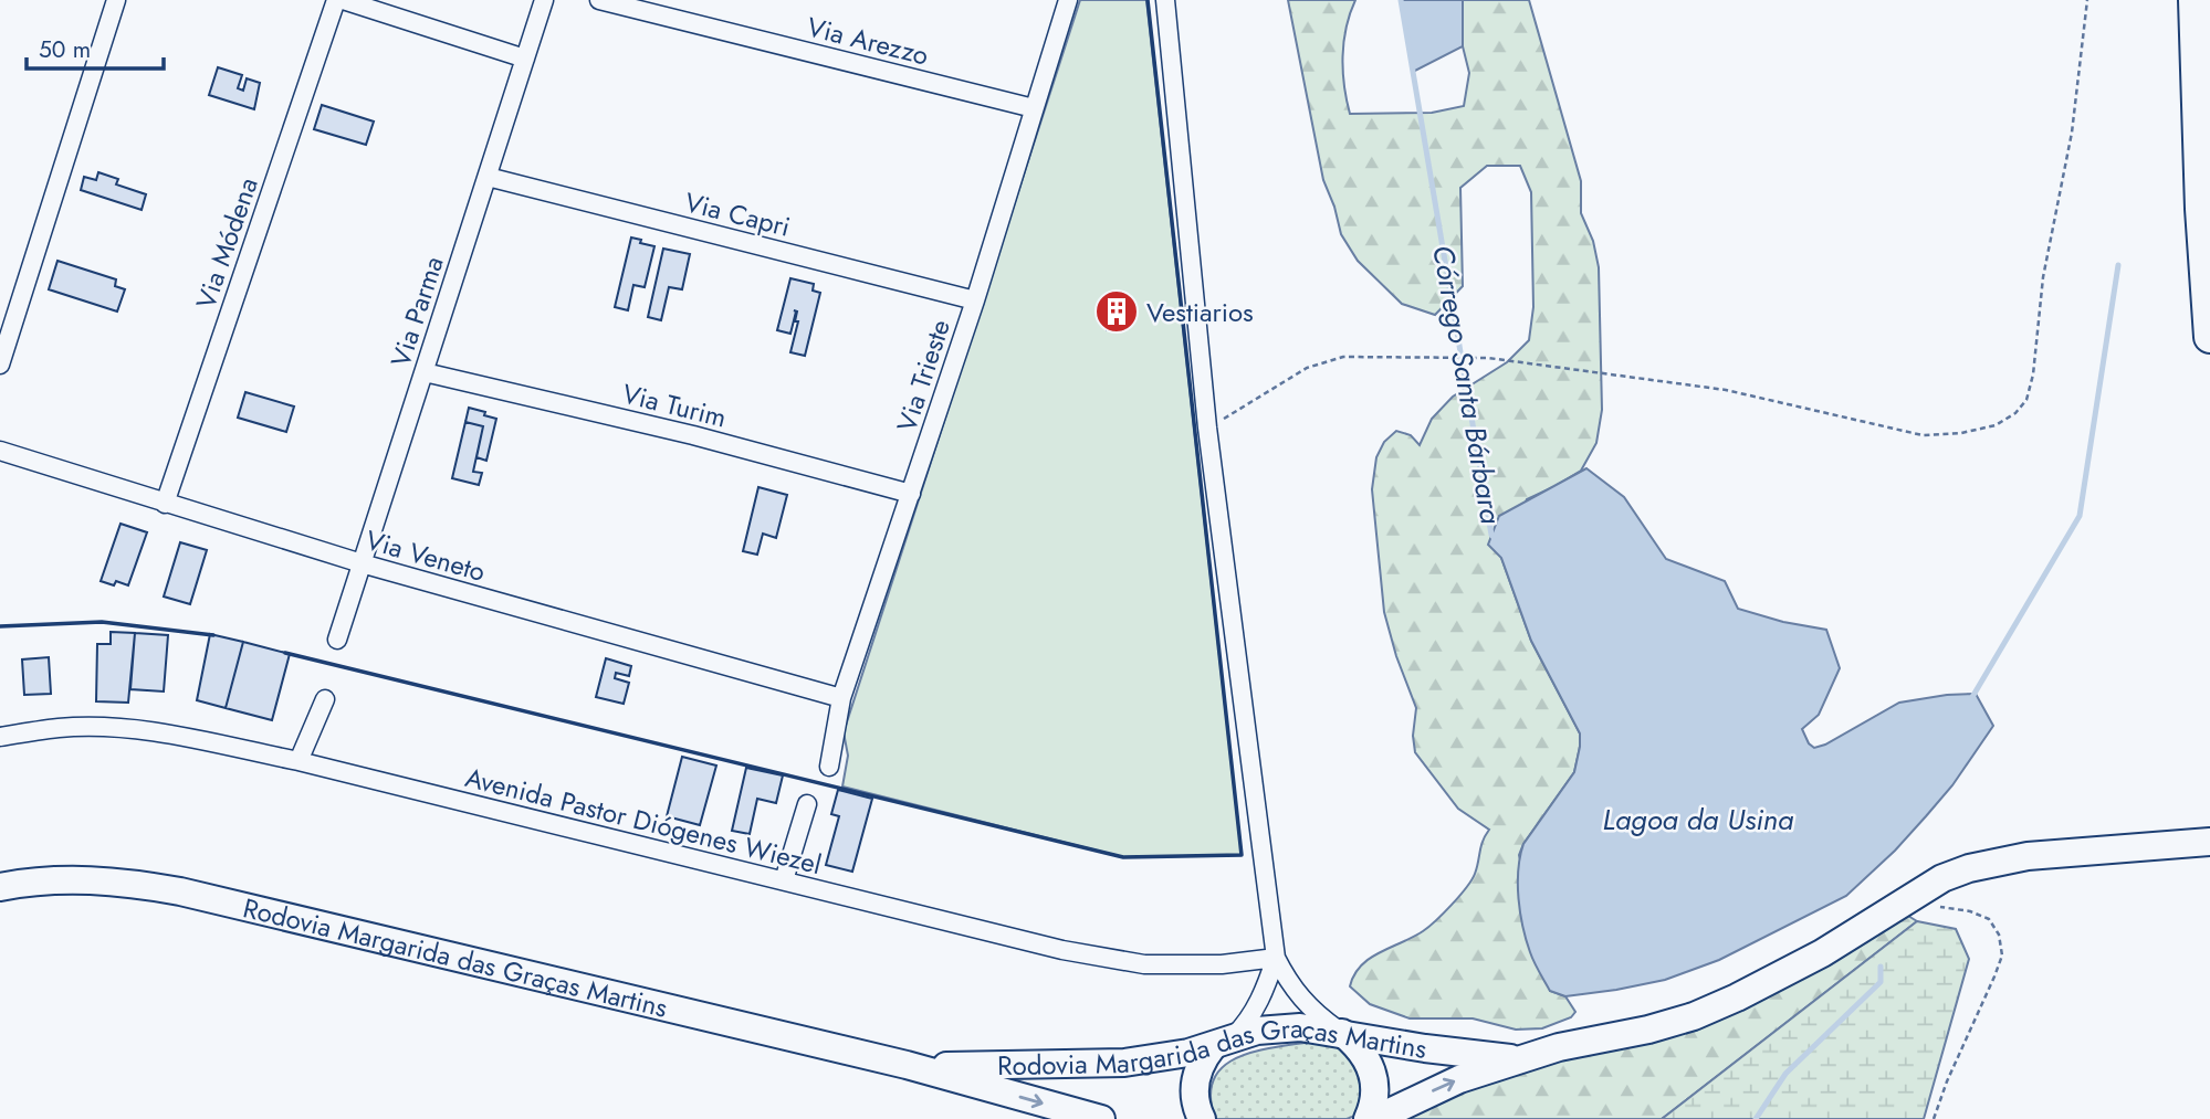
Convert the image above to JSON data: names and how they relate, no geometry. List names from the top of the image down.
{
  "streets": {
    "main road": ["Rodovia Margarida das Graças Martins"],
    "street": [
      "Via Arezzo",
      "Via Capri",
      "Via Módena",
      "Via Parma",
      "Via Trieste",
      "Via Turim",
      "Via Veneto",
      "Avenida Pastor Diógenes Wiezel"
    ]
  },
  "crossings": [
    ["Via Arezzo", "Via Trieste"],
    ["Via Capri", "Via Parma"],
    ["Via Capri", "Via Trieste"],
    ["Via Módena", "Via Veneto"],
    ["Via Parma", "Via Turim"],
    ["Via Parma", "Via Veneto"],
    ["Via Trieste", "Via Turim"],
    ["Via Trieste", "Via Veneto"]
  ],
  "water": ["Córrego Santa Bárbara", "Lagoa da Usina"],
  "places": {
    "building": ["Vestiarios"]
  },
  "scale_bar": "50 m"
}
